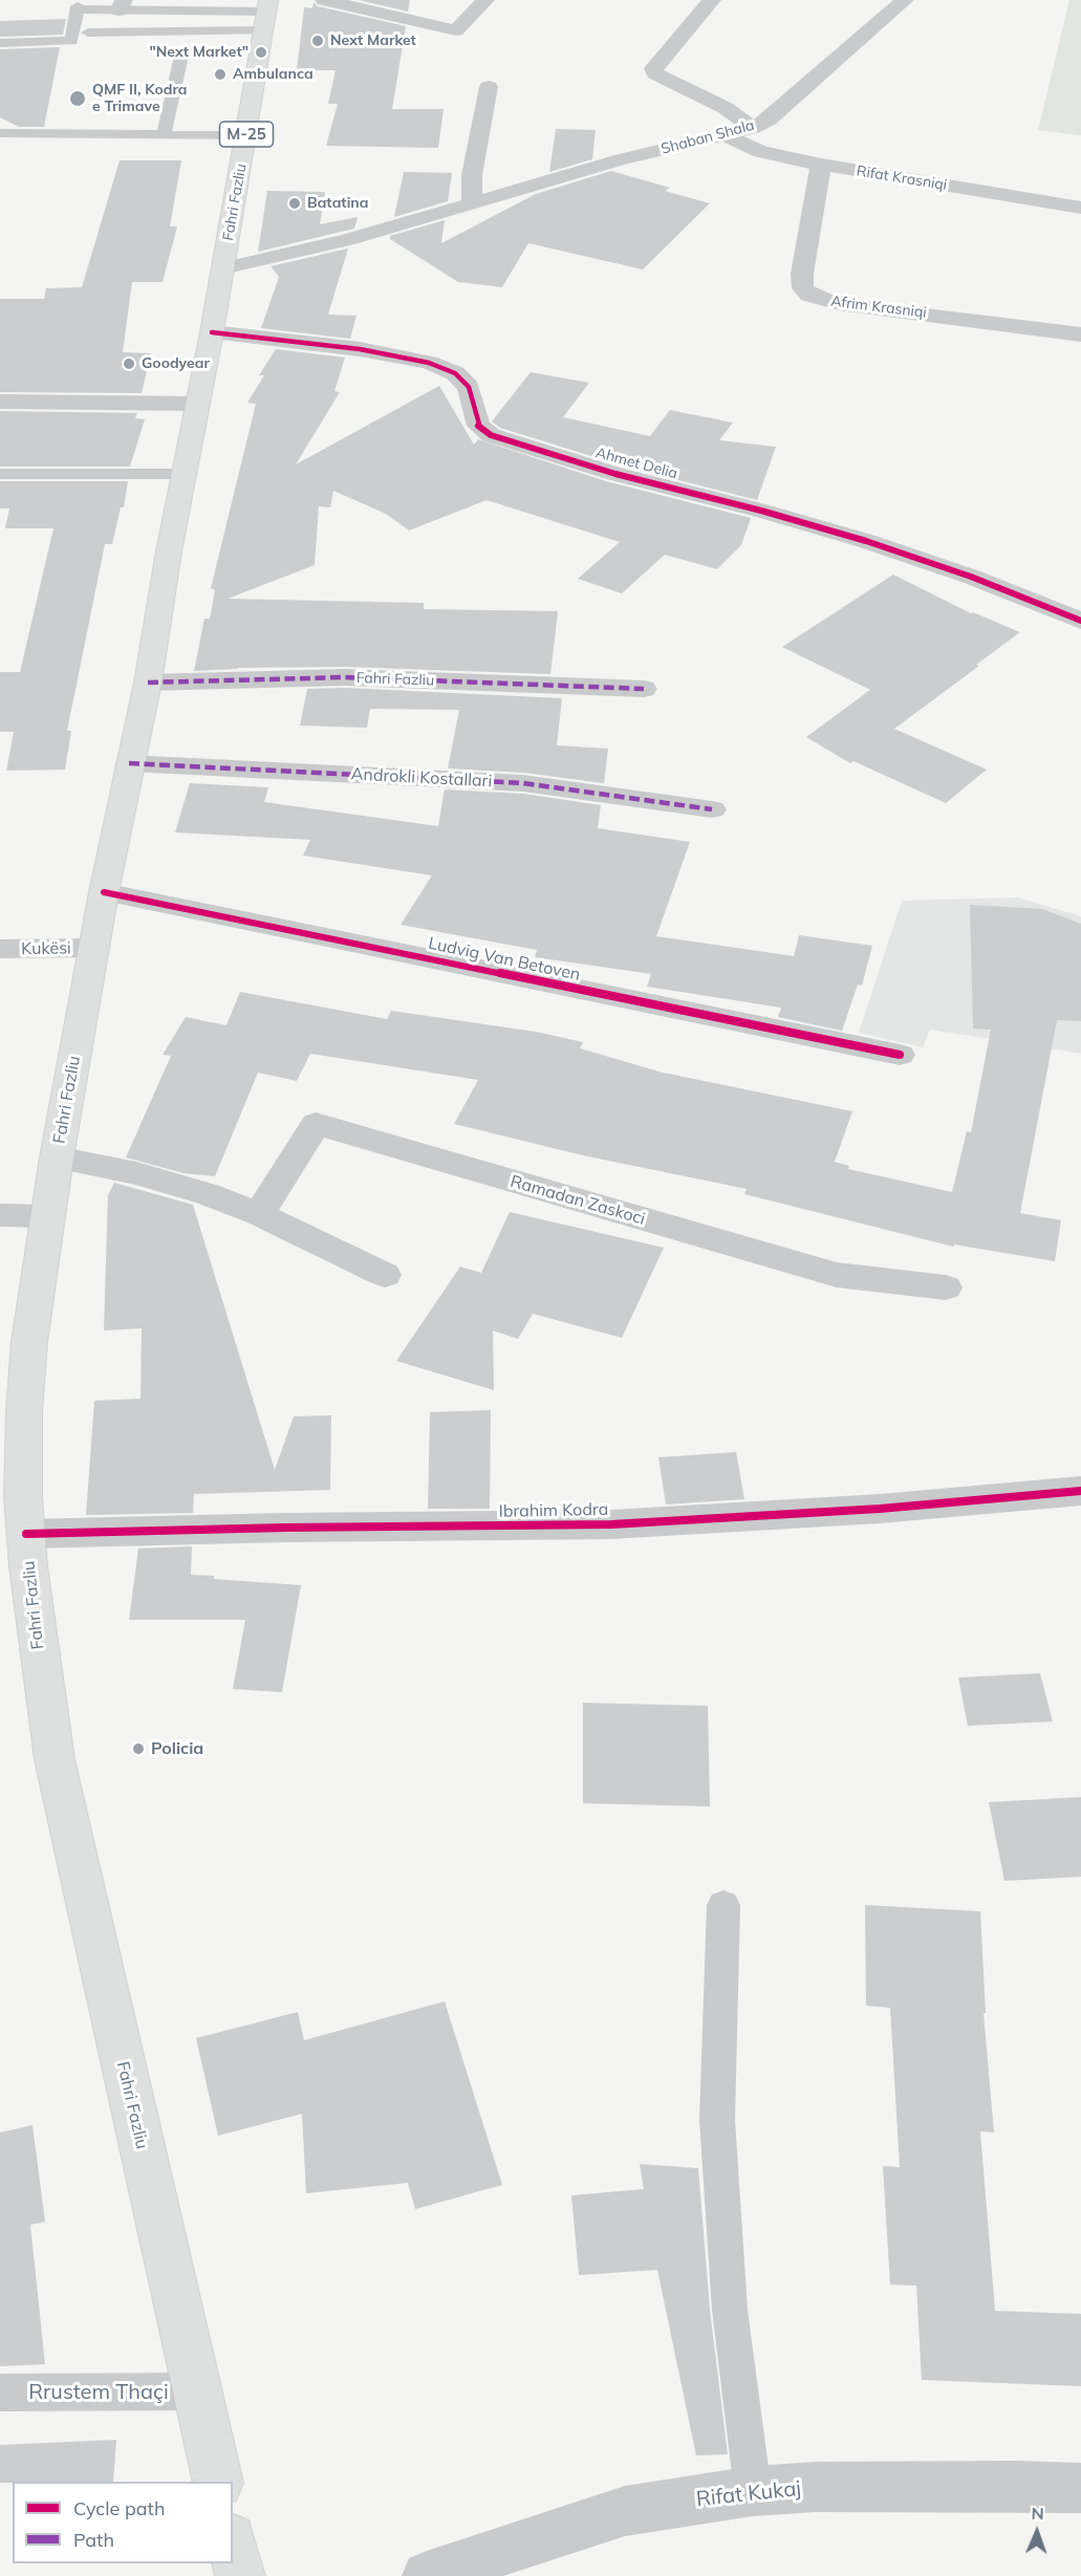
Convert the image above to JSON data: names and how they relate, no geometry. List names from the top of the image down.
{
  "streets": {
    "main road": ["M-25", "Fahri Fazliu"],
    "street": [
      "Shaban Shala",
      "Rifat Krasniqi",
      "Afrim Krasniqi",
      "Ahmet Delia",
      "Androkli Kostallari",
      "Kukësi",
      "Ludvig Van Betoven",
      "Ramadan Zaskoci",
      "Ibrahim Kodra",
      "Rifat Kukaj"
    ],
    "lane": ["Rrustem Thaçi"]
  },
  "crossings": [
    ["Shaban Shala", "Rifat Krasniqi"],
    ["Shaban Shala", "Fahri Fazliu"],
    ["Rifat Krasniqi", "Afrim Krasniqi"],
    ["Fahri Fazliu", "Ahmet Delia"],
    ["Fahri Fazliu", "Androkli Kostallari"],
    ["Fahri Fazliu", "Kukësi"],
    ["Fahri Fazliu", "Ludvig Van Betoven"],
    ["Fahri Fazliu", "Ibrahim Kodra"],
    ["Fahri Fazliu", "Rrustem Thaçi"]
  ],
  "places": [
    "Next Market",
    "\"Next Market\"",
    "Ambulanca",
    "QMF II, Kodra e Trimave",
    "Batatina",
    "Goodyear",
    "Policia"
  ],
  "legend": ["Cycle path", "Path"],
  "north": "top"
}
